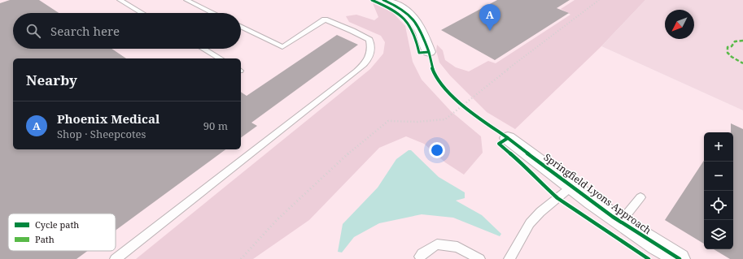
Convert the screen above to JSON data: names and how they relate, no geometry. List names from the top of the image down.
{
  "streets": {
    "street": ["Springfield Lyons Approach"]
  },
  "legend": ["Cycle path", "Path"],
  "north": "bottom left",
  "page": {
    "pins": "A",
    "search": "Search here",
    "heading": "Nearby",
    "list": [
      {
        "mark": "A",
        "name": "Phoenix Medical",
        "note": "Shop · Sheepcotes",
        "value": "90 m"
      }
    ],
    "map_buttons": ["+", "−"]
  }
}
